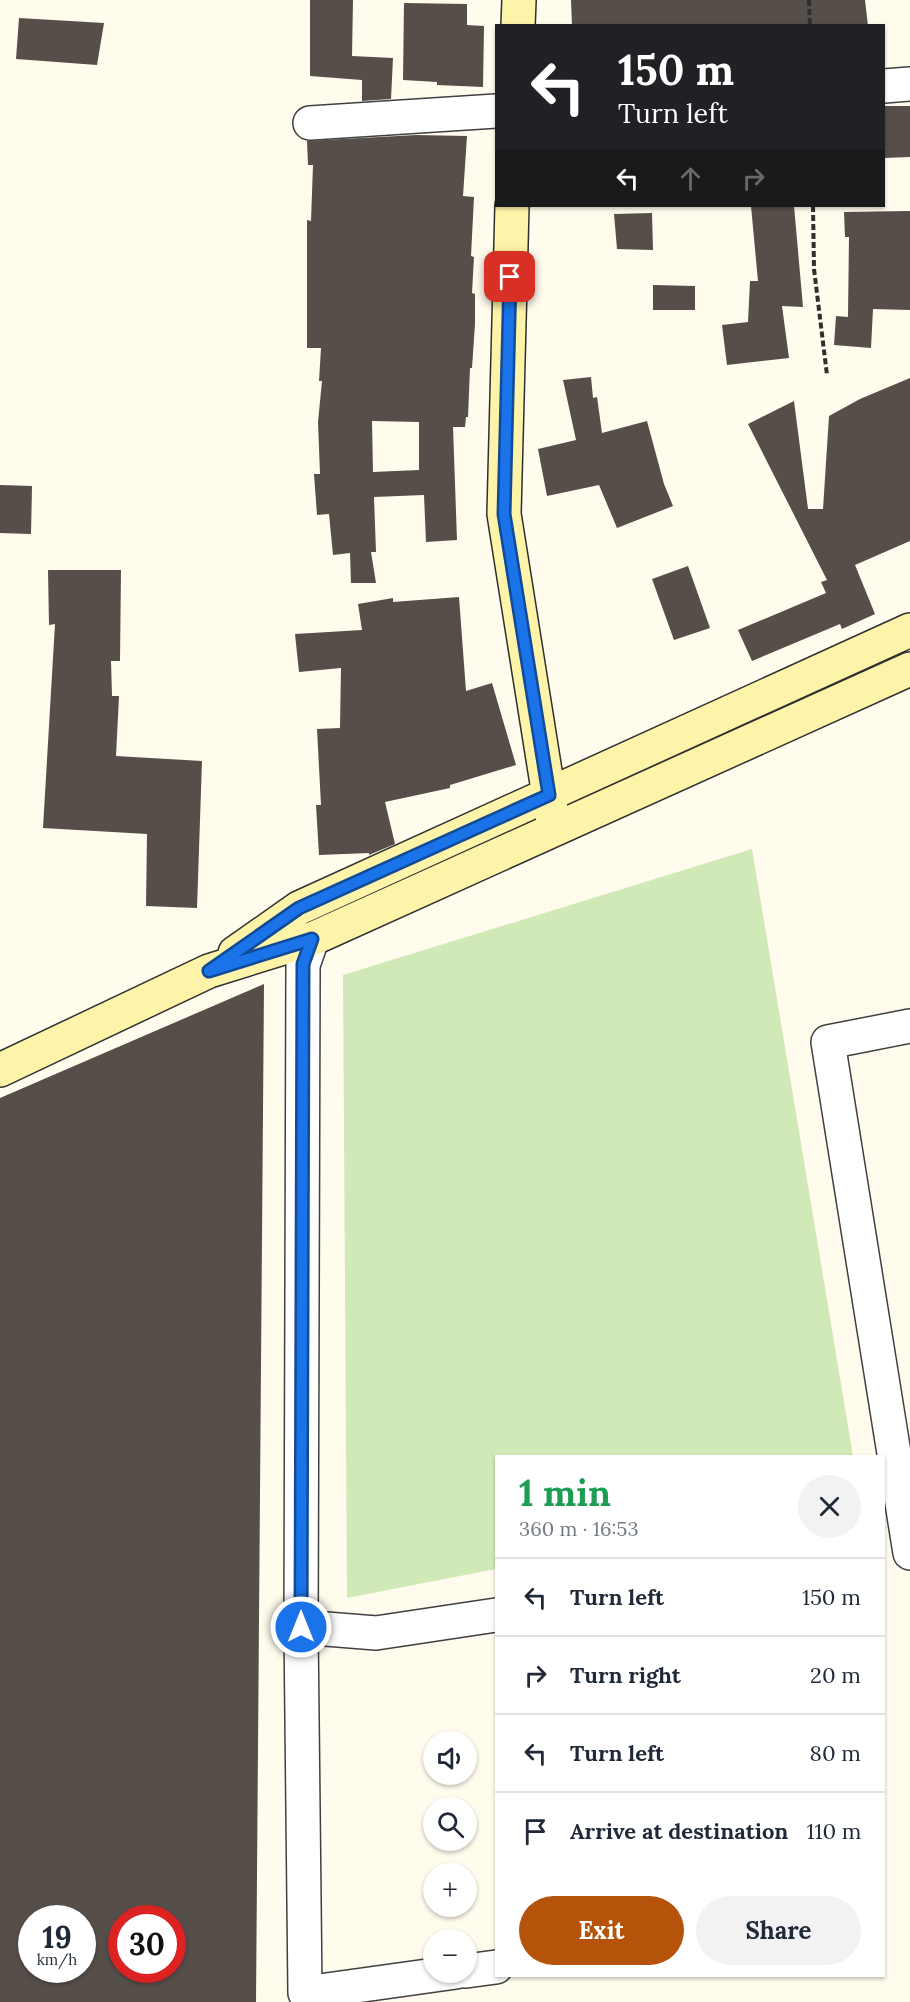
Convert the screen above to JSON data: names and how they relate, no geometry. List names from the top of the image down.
{
  "page": {
    "turn": ["150 m", "Turn left"],
    "heading": ["1 min", "360 m · 16:53"],
    "list": [
      {
        "name": "Turn left",
        "value": "150 m"
      },
      {
        "name": "Turn right",
        "value": "20 m"
      },
      {
        "name": "Turn left",
        "value": "80 m"
      },
      {
        "name": "Arrive at destination",
        "value": "110 m"
      }
    ],
    "map_buttons": ["+", "−"],
    "buttons": ["Exit", "Share"],
    "speed": "19 km/h",
    "limit": "30"
  }
}
